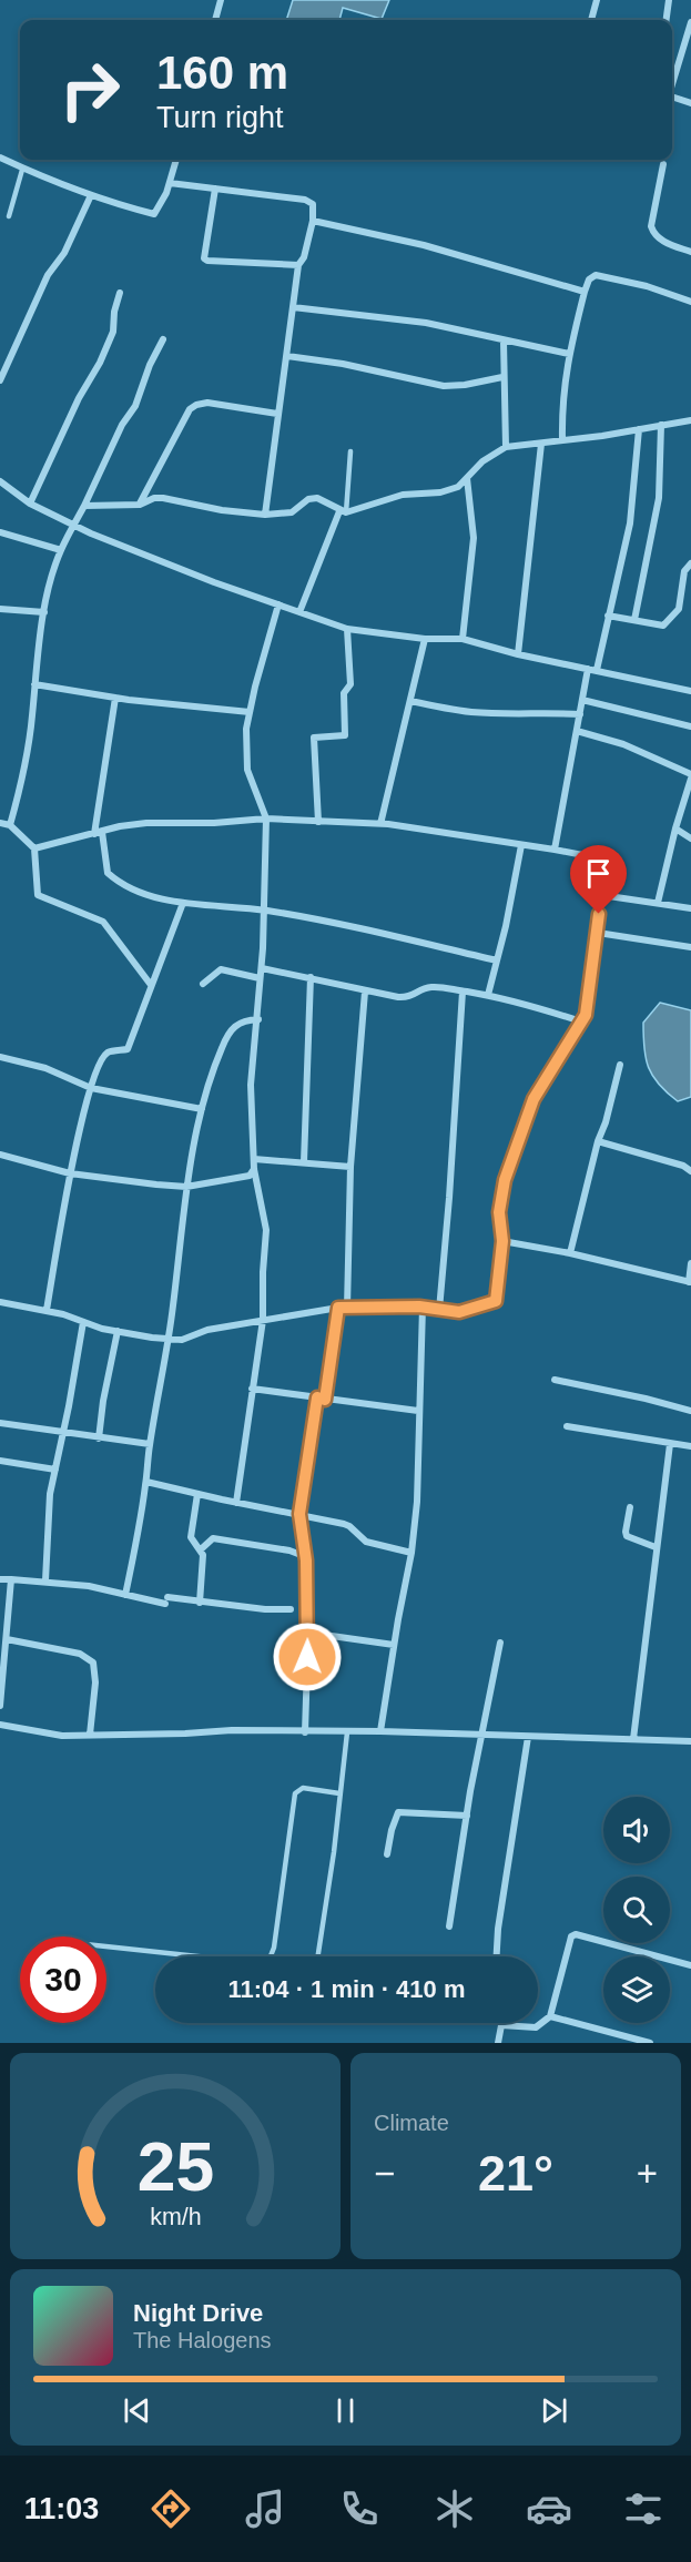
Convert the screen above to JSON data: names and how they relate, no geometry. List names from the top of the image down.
{
  "page": {
    "turn": ["160 m", "Turn right"],
    "limit": "30",
    "trip": "11:04 · 1 min · 410 m",
    "tile": "Climate",
    "heat": ["−", "21°", "+"],
    "song": ["Night Drive", "The Halogens"],
    "tabs": "11:03",
    "gauge": ["25", "km/h"]
  }
}
